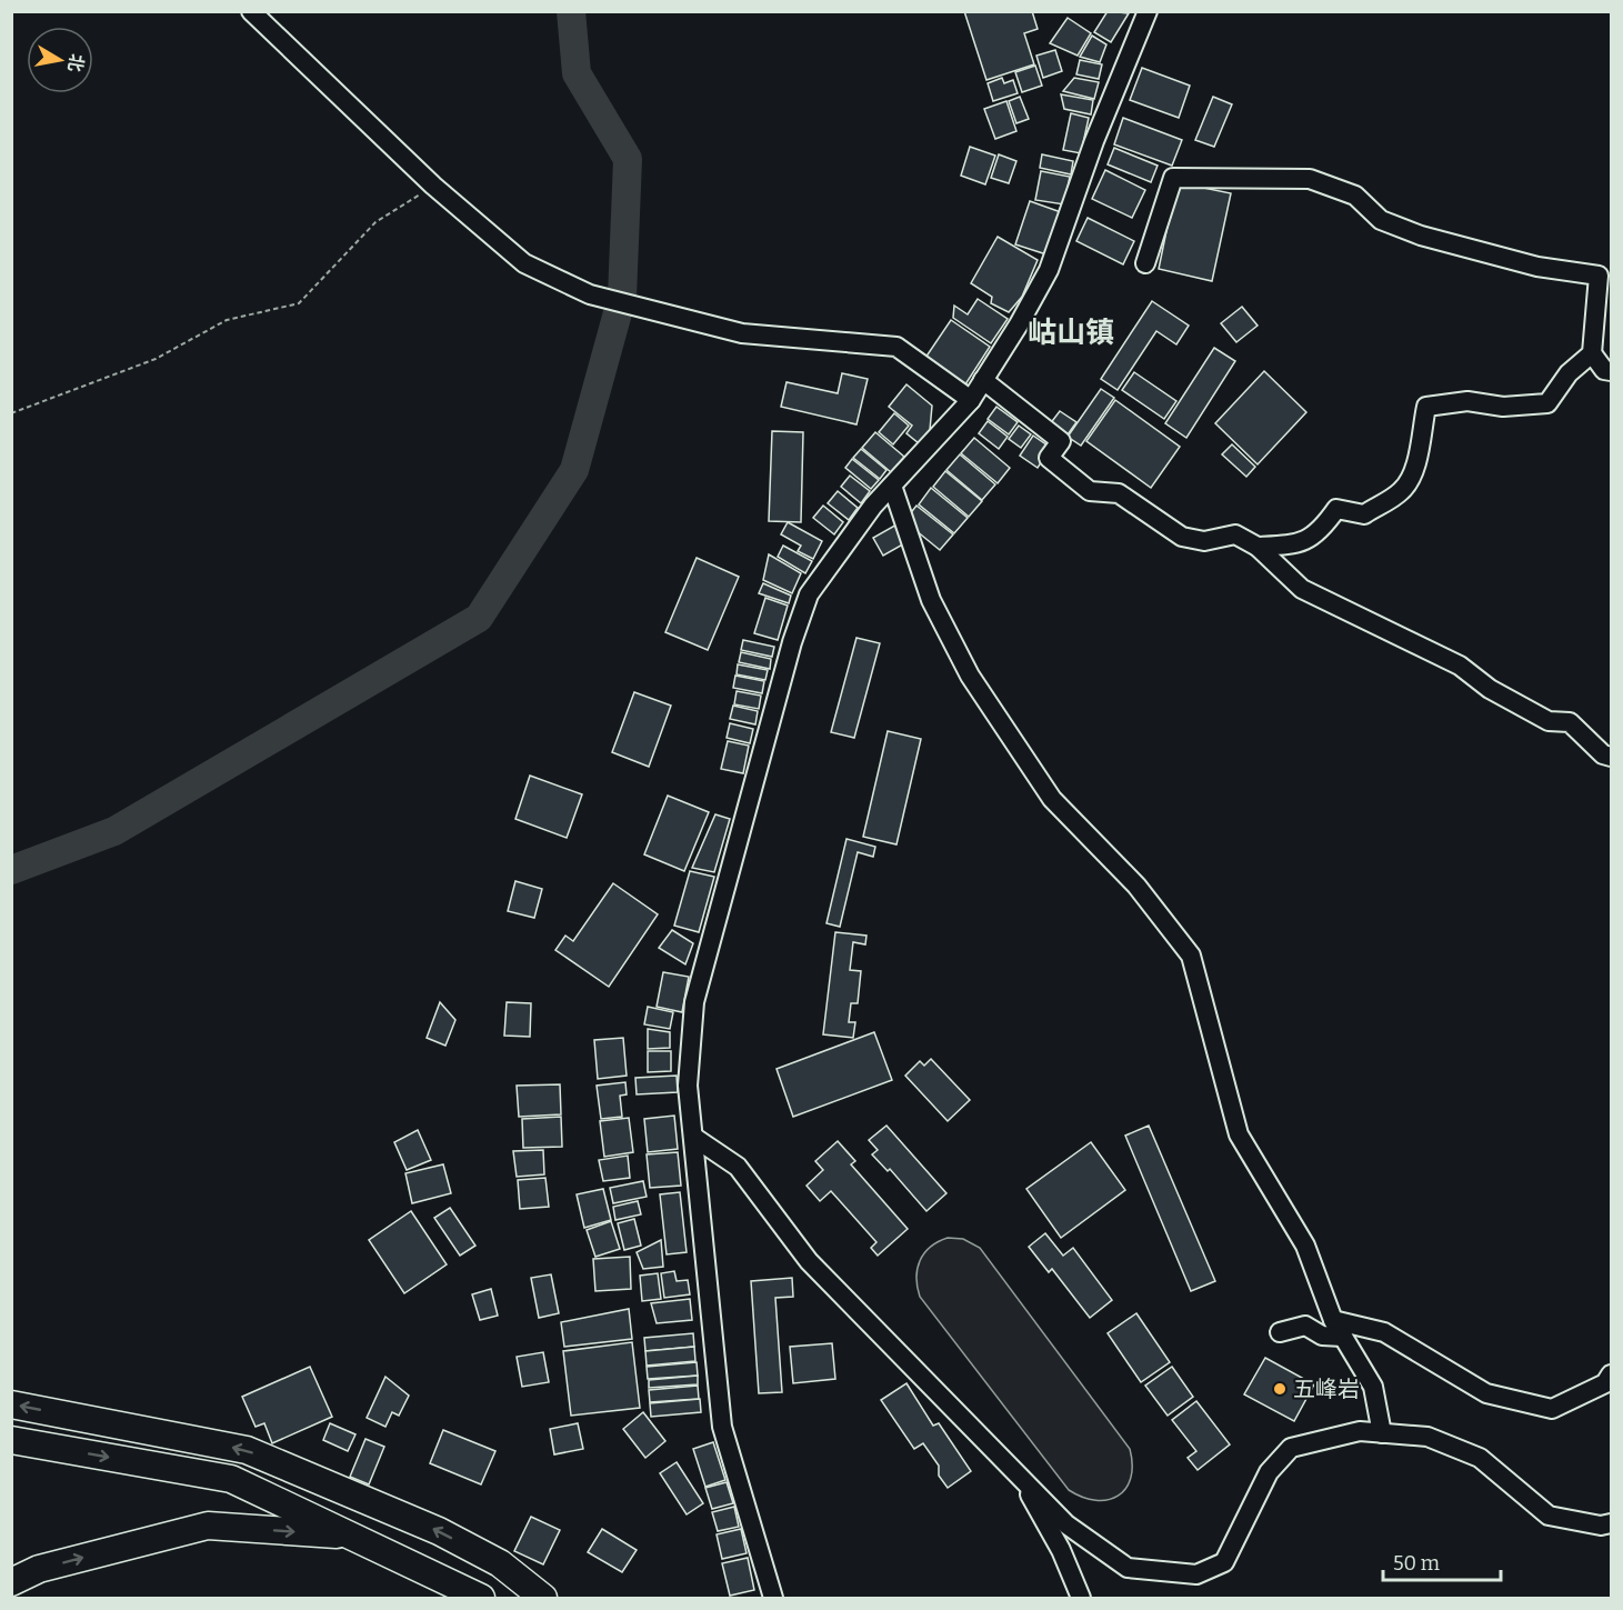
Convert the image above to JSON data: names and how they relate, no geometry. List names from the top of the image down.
{
  "districts": ["岵山镇"],
  "places": ["五峰岩"],
  "scale_bar": "50 m",
  "north": "right"
}
